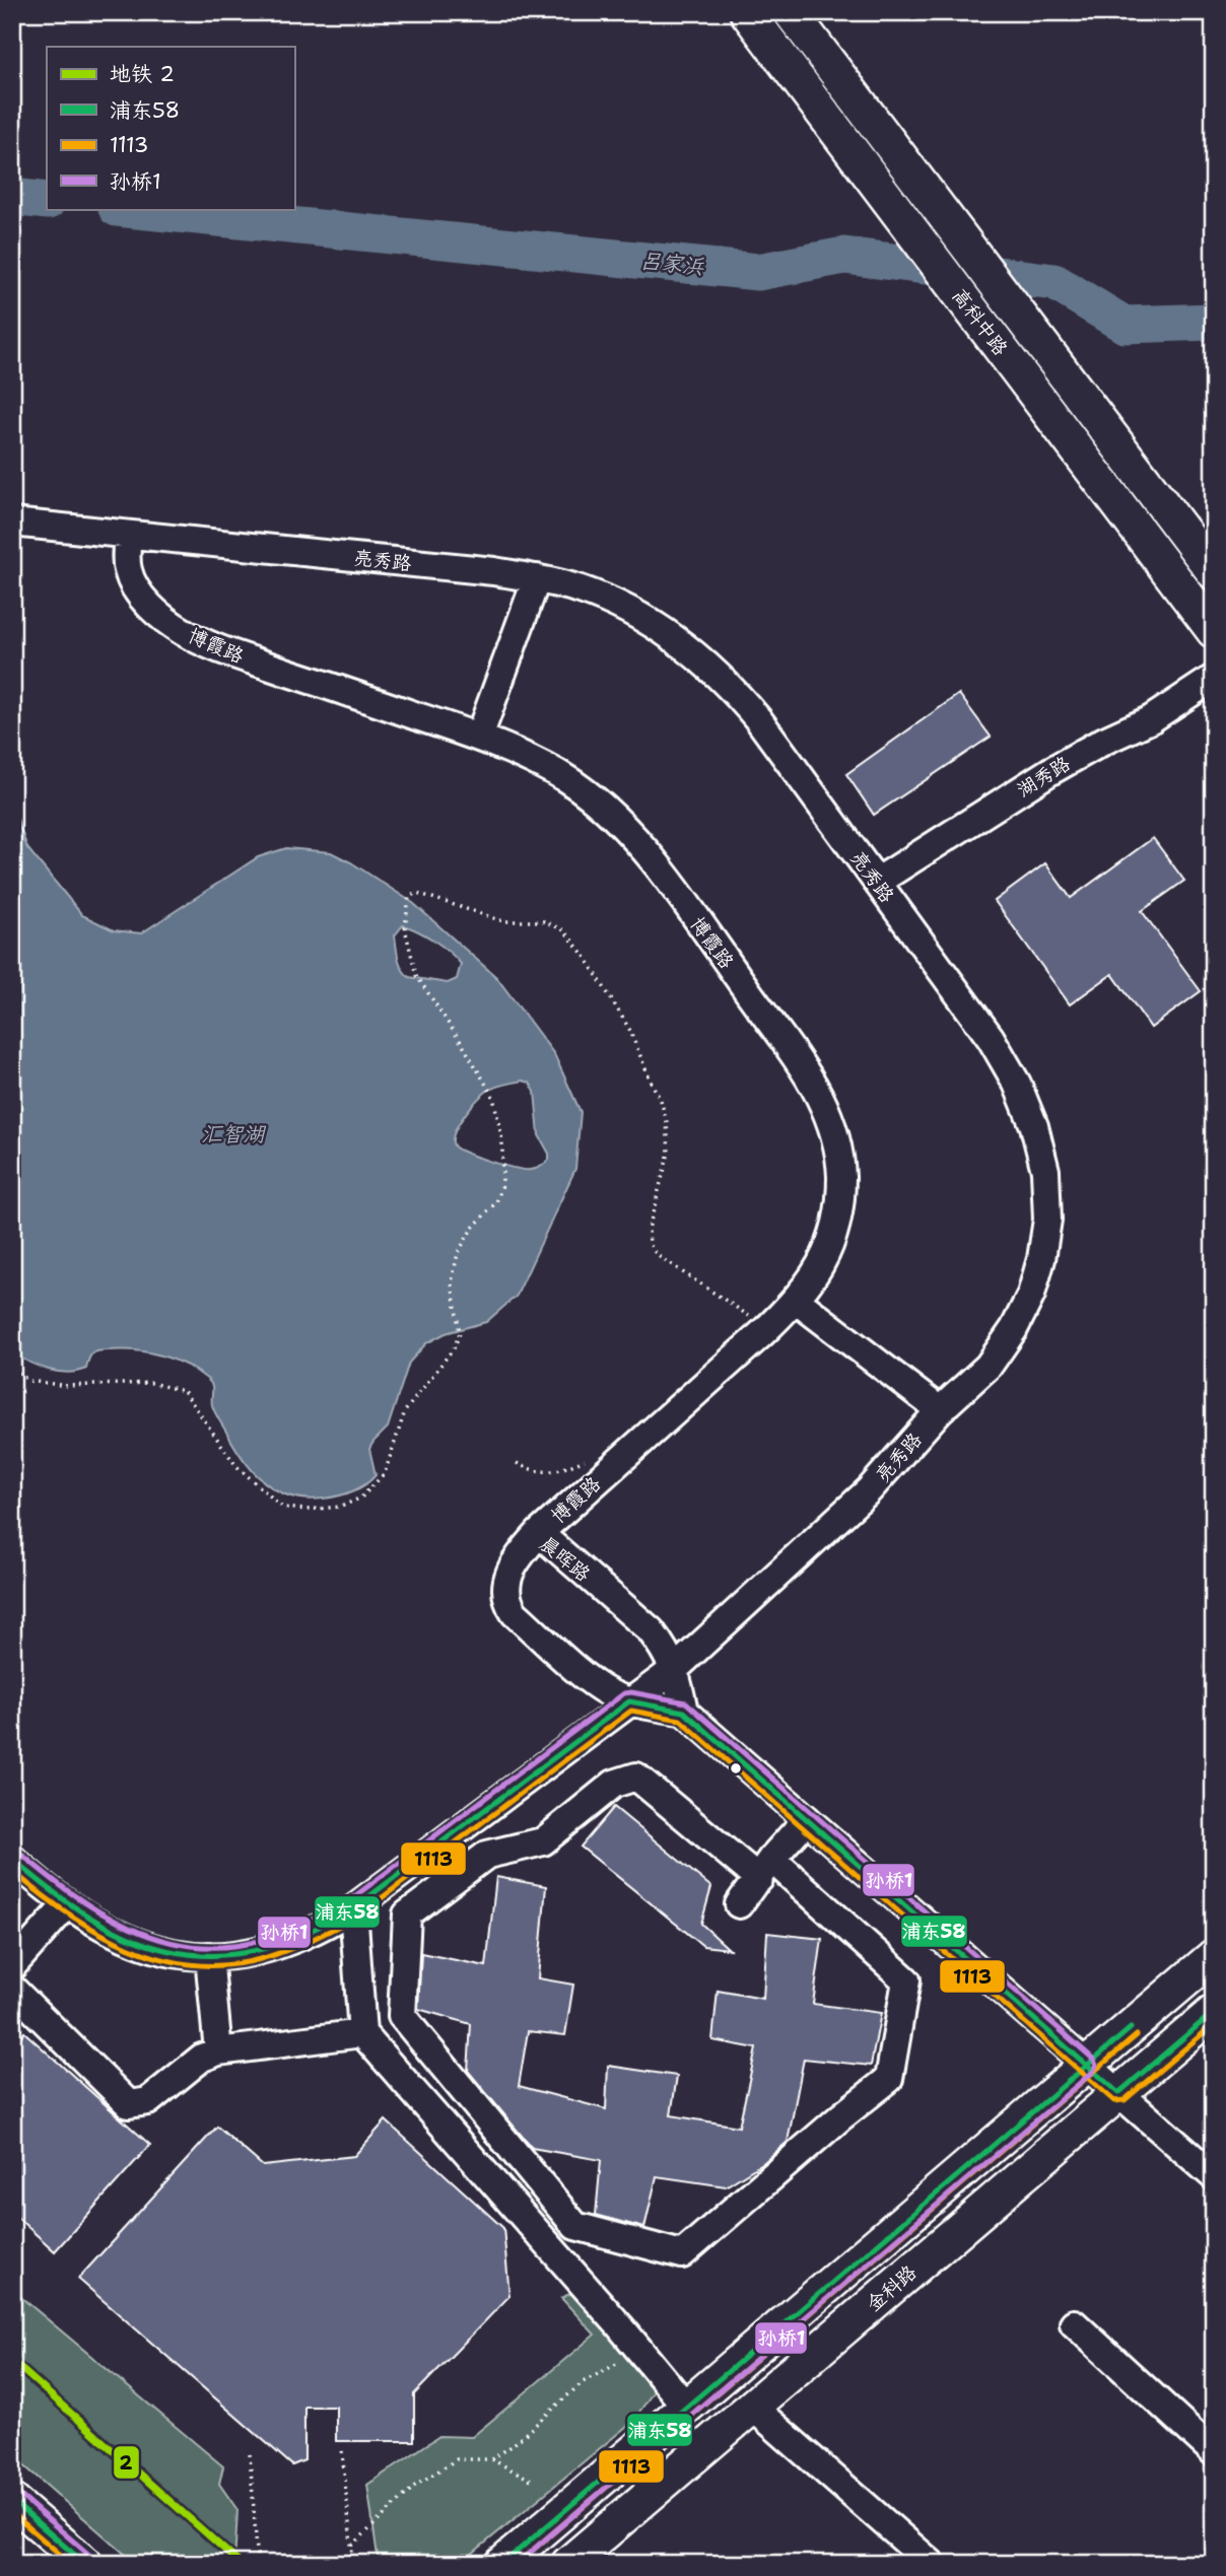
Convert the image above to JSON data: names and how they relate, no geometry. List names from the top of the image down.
{
  "streets": {
    "main road": ["高科中路", "金科路"],
    "street": [
      "亮秀路",
      "博霞路",
      "湖秀路",
      "晨晖路"
    ]
  },
  "crossings": [
    ["亮秀路", "博霞路"],
    ["亮秀路", "湖秀路"],
    ["亮秀路", "晨晖路"],
    ["博霞路", "晨晖路"]
  ],
  "water": ["吕家浜", "汇智湖"],
  "lines": [
    "transit line 孙桥1",
    "transit line 浦东58",
    "transit line 1113",
    "metro line 2"
  ],
  "legend": [
    "地铁 2",
    "浦东58",
    "1113",
    "孙桥1"
  ]
}
